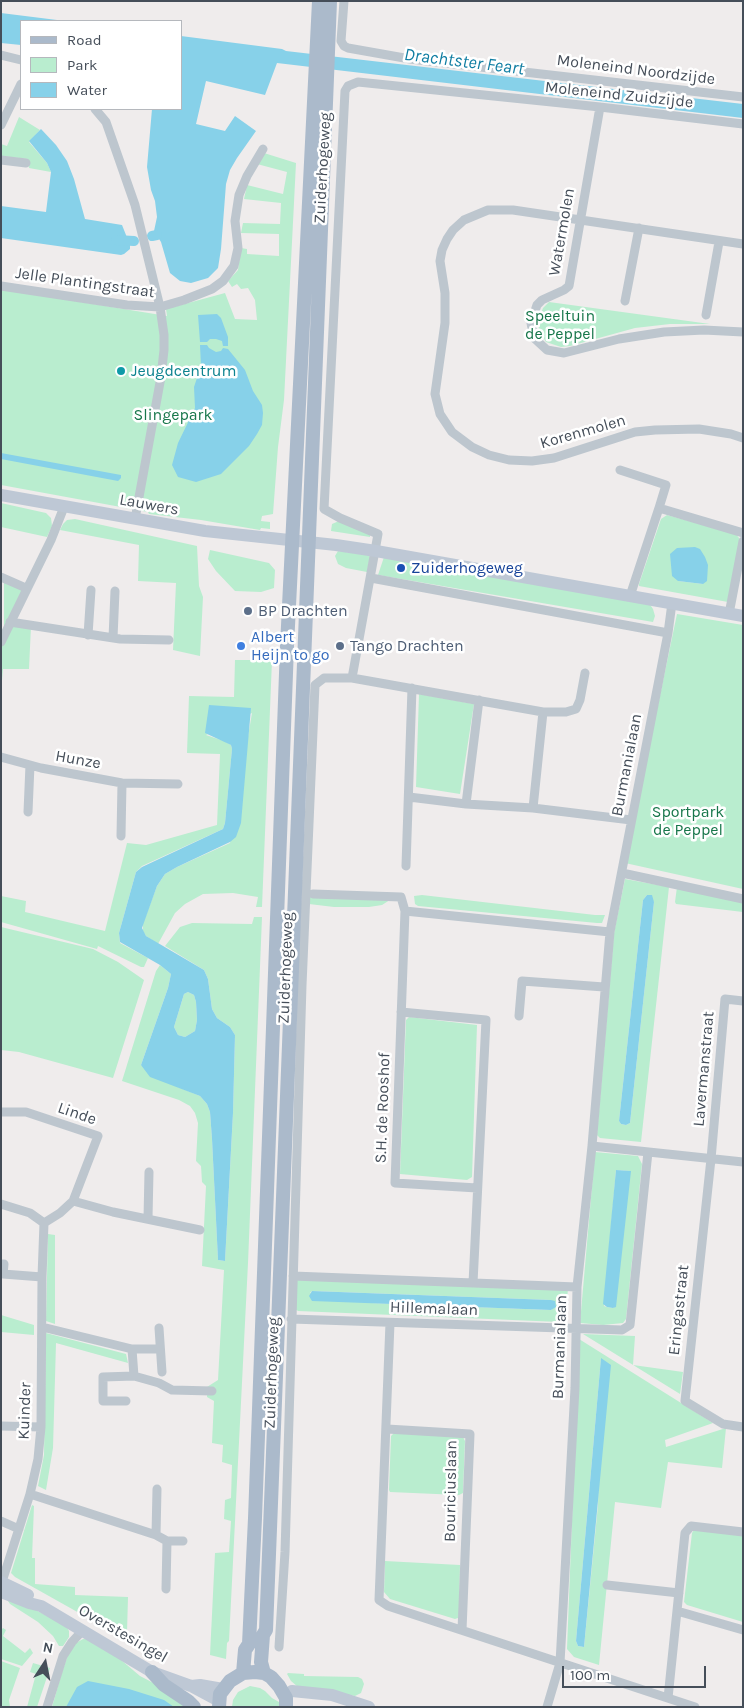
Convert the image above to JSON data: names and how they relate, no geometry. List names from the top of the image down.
{
  "streets": {
    "main road": ["Zuiderhogeweg"],
    "street": [
      "Moleneind Noordzijde",
      "Moleneind Zuidzijde",
      "Watermolen",
      "Jelle Plantingstraat",
      "Korenmolen",
      "Lauwers",
      "Hunze",
      "Burmanialaan",
      "Lavermanstraat",
      "S.H. de Rooshof",
      "Linde",
      "Hillemalaan",
      "Eringastraat",
      "Kuinder",
      "Bouriciuslaan",
      "Overstesingel"
    ]
  },
  "crossings": [
    ["Moleneind Zuidzijde", "Zuiderhogeweg"],
    ["Moleneind Zuidzijde", "Watermolen"],
    ["Zuiderhogeweg", "Lauwers"],
    ["Zuiderhogeweg", "Hillemalaan"],
    ["Watermolen", "Korenmolen"],
    ["Jelle Plantingstraat", "Lauwers"],
    ["Burmanialaan", "Hillemalaan"],
    ["Lavermanstraat", "Eringastraat"],
    ["Linde", "Kuinder"],
    ["Kuinder", "Overstesingel"]
  ],
  "water": ["Drachtster Feart"],
  "parks": ["Speeltuin de Peppel", "Slingepark", "Sportpark de Peppel"],
  "places": [
    "Jeugdcentrum",
    "Zuiderhogeweg",
    "BP Drachten",
    "Albert Heijn to go",
    "Tango Drachten"
  ],
  "legend": ["Road", "Park", "Water"],
  "scale_bar": "100 m",
  "north": "top"
}
